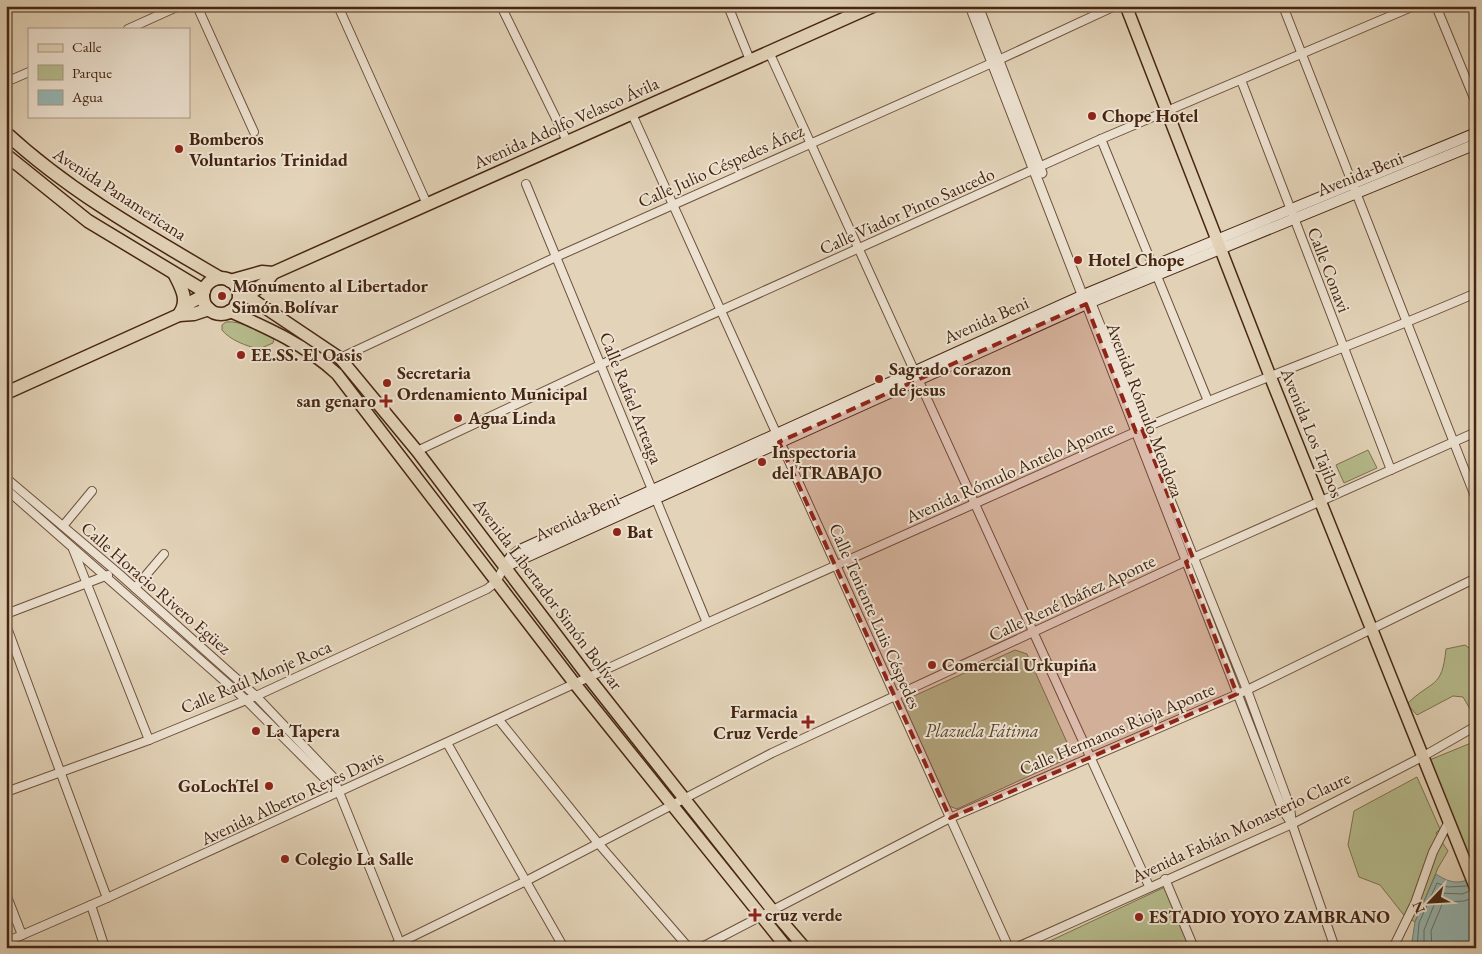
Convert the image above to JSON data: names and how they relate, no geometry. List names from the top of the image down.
{
  "streets": {
    "highway": ["Avenida Adolfo Velasco Ávila", "Avenida Panamericana"],
    "main road": ["Avenida Beni", "Avenida Los Tajibos", "Avenida Libertador Simón Bolívar"],
    "street": [
      "Calle Julio Céspedes Áñez",
      "Calle Viador Pinto Saucedo",
      "Calle Conavi",
      "Calle Rafael Arteaga",
      "Avenida Rómulo Mendoza",
      "Avenida Rómulo Antelo Aponte",
      "Calle Horacio Rivero Egüez",
      "Calle René Ibáñez Aponte",
      "Calle Teniente Luis Céspedes",
      "Calle Raúl Monje Roca",
      "Calle Hermanos Rioja Aponte",
      "Avenida Alberto Reyes Davis",
      "Avenida Fabián Monasterio Claure"
    ]
  },
  "crossings": [
    ["Avenida Adolfo Velasco Ávila", "Avenida Panamericana"],
    ["Avenida Adolfo Velasco Ávila", "Avenida Libertador Simón Bolívar"],
    ["Avenida Adolfo Velasco Ávila", "Calle Teniente Luis Céspedes"],
    ["Calle Julio Céspedes Áñez", "Calle Rafael Arteaga"],
    ["Calle Julio Céspedes Áñez", "Avenida Rómulo Mendoza"],
    ["Calle Julio Céspedes Áñez", "Avenida Libertador Simón Bolívar"],
    ["Calle Julio Céspedes Áñez", "Calle Teniente Luis Céspedes"],
    ["Avenida Beni", "Calle Conavi"],
    ["Avenida Beni", "Calle Rafael Arteaga"],
    ["Avenida Beni", "Avenida Rómulo Mendoza"],
    ["Avenida Beni", "Avenida Los Tajibos"],
    ["Avenida Beni", "Avenida Libertador Simón Bolívar"],
    ["Avenida Beni", "Calle Teniente Luis Céspedes"],
    ["Avenida Panamericana", "Avenida Libertador Simón Bolívar"],
    ["Calle Viador Pinto Saucedo", "Calle Conavi"],
    ["Calle Viador Pinto Saucedo", "Calle Rafael Arteaga"],
    ["Calle Viador Pinto Saucedo", "Avenida Rómulo Mendoza"],
    ["Calle Viador Pinto Saucedo", "Avenida Los Tajibos"],
    ["Calle Viador Pinto Saucedo", "Avenida Libertador Simón Bolívar"],
    ["Calle Viador Pinto Saucedo", "Calle Teniente Luis Céspedes"],
    ["Calle Conavi", "Avenida Rómulo Antelo Aponte"],
    ["Calle Conavi", "Calle René Ibáñez Aponte"],
    ["Calle Rafael Arteaga", "Avenida Rómulo Antelo Aponte"],
    ["Avenida Rómulo Mendoza", "Avenida Rómulo Antelo Aponte"],
    ["Avenida Rómulo Mendoza", "Calle René Ibáñez Aponte"],
    ["Avenida Rómulo Mendoza", "Calle Hermanos Rioja Aponte"],
    ["Avenida Rómulo Mendoza", "Avenida Fabián Monasterio Claure"],
    ["Avenida Los Tajibos", "Avenida Rómulo Antelo Aponte"],
    ["Avenida Los Tajibos", "Calle René Ibáñez Aponte"],
    ["Avenida Los Tajibos", "Calle Hermanos Rioja Aponte"],
    ["Avenida Los Tajibos", "Avenida Fabián Monasterio Claure"],
    ["Avenida Rómulo Antelo Aponte", "Avenida Libertador Simón Bolívar"],
    ["Avenida Rómulo Antelo Aponte", "Calle Teniente Luis Céspedes"],
    ["Avenida Rómulo Antelo Aponte", "Avenida Alberto Reyes Davis"],
    ["Calle Horacio Rivero Egüez", "Calle René Ibáñez Aponte"],
    ["Calle Horacio Rivero Egüez", "Calle Raúl Monje Roca"],
    ["Calle Horacio Rivero Egüez", "Avenida Alberto Reyes Davis"],
    ["Avenida Libertador Simón Bolívar", "Calle René Ibáñez Aponte"],
    ["Avenida Libertador Simón Bolívar", "Calle Raúl Monje Roca"],
    ["Avenida Libertador Simón Bolívar", "Calle Hermanos Rioja Aponte"],
    ["Avenida Libertador Simón Bolívar", "Avenida Alberto Reyes Davis"],
    ["Calle René Ibáñez Aponte", "Calle Teniente Luis Céspedes"],
    ["Calle Teniente Luis Céspedes", "Calle Hermanos Rioja Aponte"]
  ],
  "parks": ["Plazuela Fátima"],
  "places": {
    "other": [
      "Chope Hotel",
      "Bomberos Voluntarios Trinidad",
      "Hotel Chope",
      "Monumento al Libertador Simón Bolívar",
      "EE.SS. El Oasis",
      "Sagrado corazon de jesus",
      "Secretaria Ordenamiento Municipal",
      "Agua Linda",
      "Inspectoria del TRABAJO",
      "Bat",
      "Comercial Urkupiña",
      "La Tapera",
      "GoLochTel",
      "Colegio La Salle",
      "ESTADIO YOYO ZAMBRANO"
    ],
    "health": ["san genaro", "Farmacia Cruz Verde", "cruz verde"]
  },
  "legend": ["Calle", "Parque", "Agua"],
  "north": "bottom left"
}
